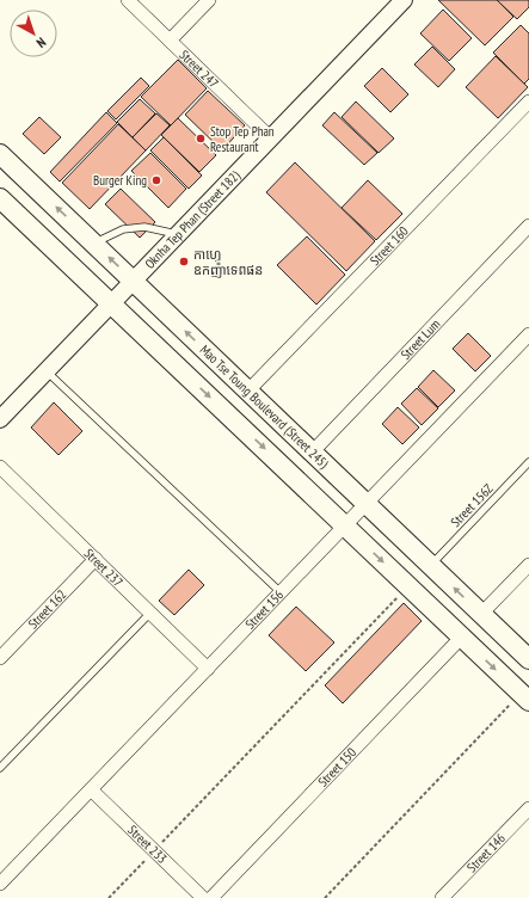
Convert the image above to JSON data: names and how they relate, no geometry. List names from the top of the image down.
{
  "streets": {
    "main road": ["Mao Tse Toung Boulevard (Street 245)"],
    "street": [
      "Street 247",
      "Oknha Tep Phan (Street 182)",
      "Street 160",
      "Street Lum",
      "Street 237",
      "Street 162",
      "Street 156",
      "Street 150",
      "Street 233",
      "Street 146"
    ],
    "lane": ["Street 156Z"]
  },
  "crossings": [
    ["Street 247", "Oknha Tep Phan (Street 182)"],
    ["Oknha Tep Phan (Street 182)", "Mao Tse Toung Boulevard (Street 245)"],
    ["Street 160", "Mao Tse Toung Boulevard (Street 245)"],
    ["Street Lum", "Mao Tse Toung Boulevard (Street 245)"],
    ["Mao Tse Toung Boulevard (Street 245)", "Street 156Z"],
    ["Mao Tse Toung Boulevard (Street 245)", "Street 156"],
    ["Street 237", "Street 162"],
    ["Street 237", "Street 156"],
    ["Street 156", "Street 233"]
  ],
  "places": ["Stop Tep Phan Restaurant", "Burger King", "កាហ្វេ ឧកញ៉ាទេពផន"],
  "north": "bottom right"
}
